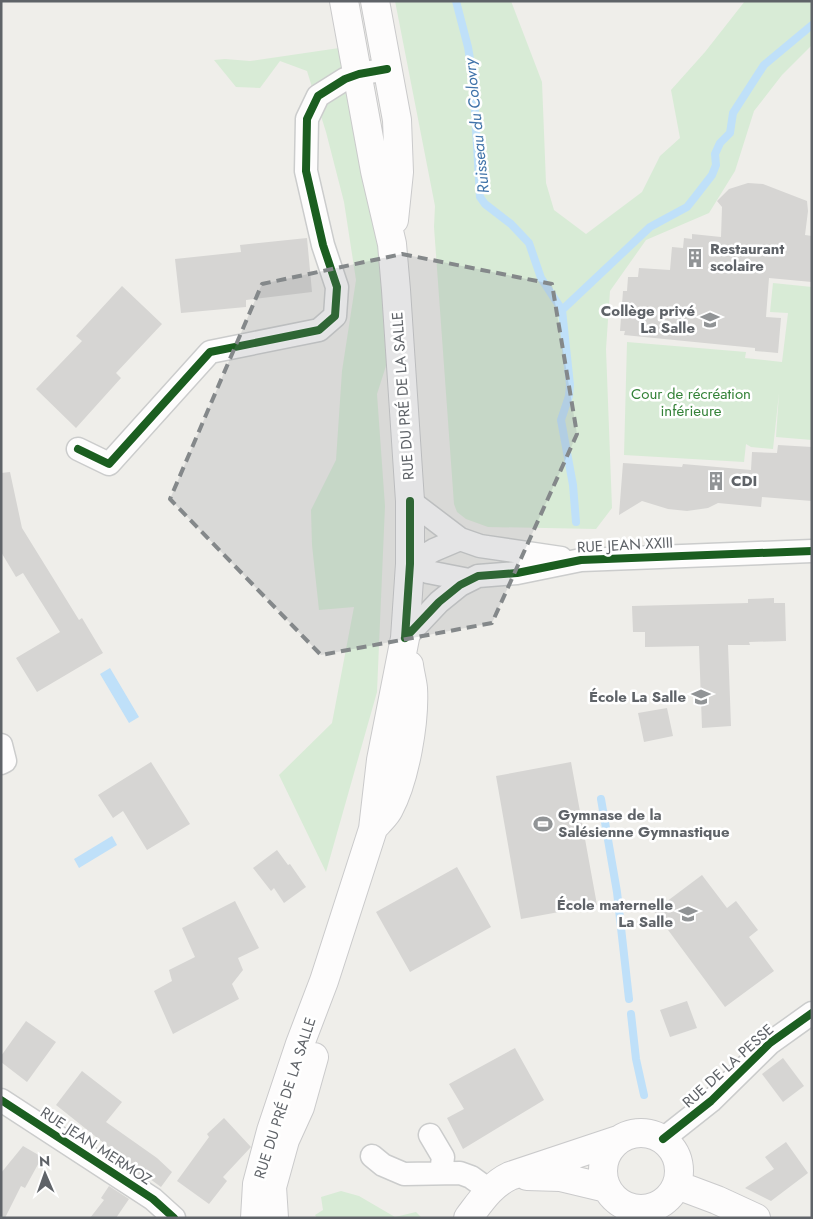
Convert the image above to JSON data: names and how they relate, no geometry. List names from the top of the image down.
{
  "streets": {
    "main road": ["RUE DU PRÉ DE LA SALLE"],
    "street": ["RUE JEAN XXIII", "RUE DE LA PESSE", "RUE JEAN MERMOZ"]
  },
  "crossings": [
    ["RUE DU PRÉ DE LA SALLE", "RUE JEAN XXIII"]
  ],
  "water": ["Ruisseau du Colovry"],
  "parks": ["Cour de récréation inférieure"],
  "places": {
    "building": ["Restaurant scolaire", "CDI"],
    "school or university": ["Collège privé La Salle", "École La Salle", "École maternelle La Salle"],
    "sports": ["Gymnase de la Salésienne Gymnastique"]
  },
  "north": "top"
}
